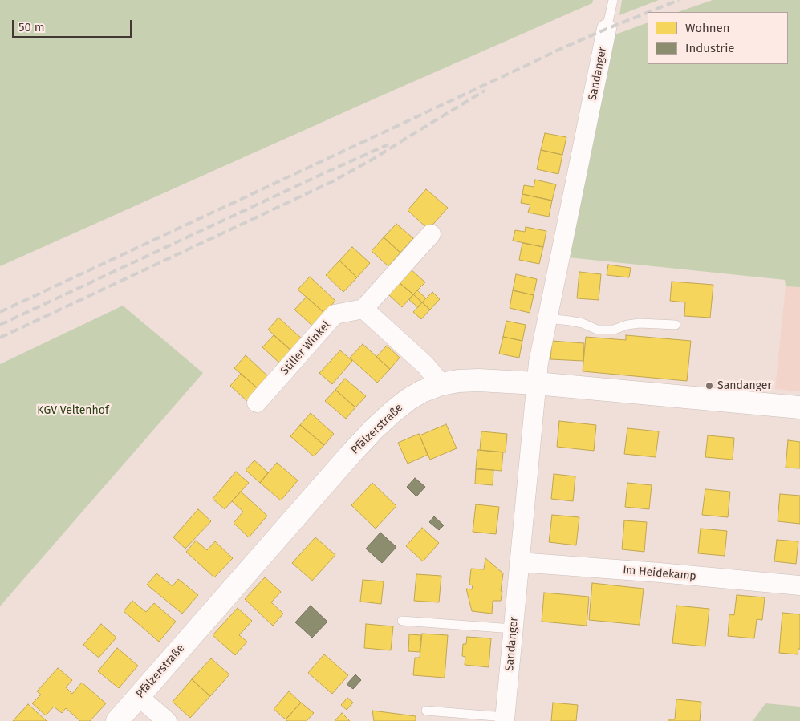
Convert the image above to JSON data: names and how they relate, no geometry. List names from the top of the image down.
{
  "streets": {
    "street": [
      "Sandanger",
      "Stiller Winkel",
      "Pfälzerstraße",
      "Im Heidekamp"
    ]
  },
  "crossings": [
    ["Sandanger", "Pfälzerstraße"],
    ["Sandanger", "Im Heidekamp"]
  ],
  "parks": ["KGV Veltenhof"],
  "places": ["Sandanger"],
  "legend": ["Wohnen", "Industrie"],
  "scale_bar": "50 m"
}
